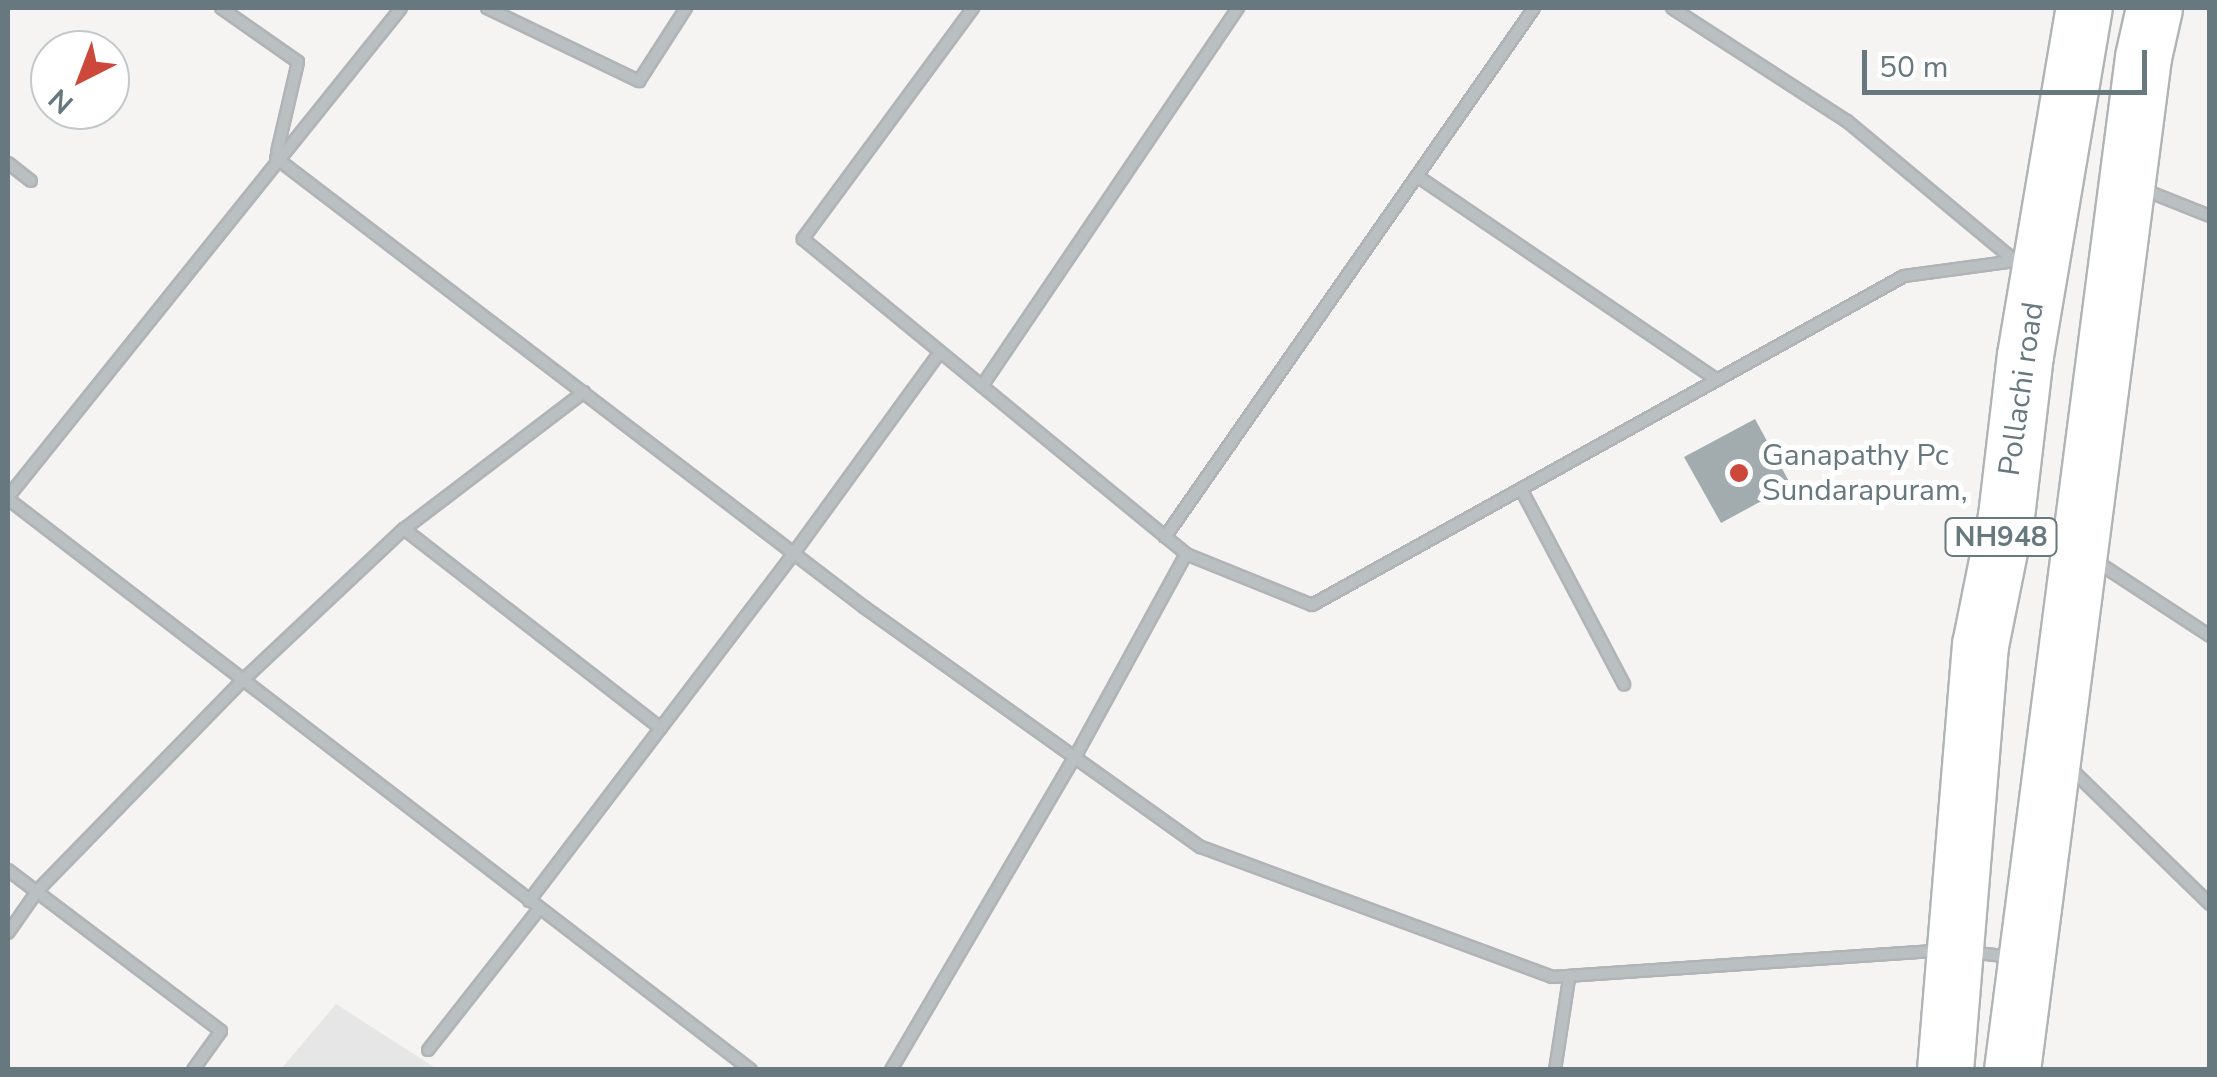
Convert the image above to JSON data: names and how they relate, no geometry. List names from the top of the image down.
{
  "streets": {
    "highway": ["Pollachi road", "NH948"]
  },
  "places": ["Ganapathy Pc Sundarapuram,"],
  "scale_bar": "50 m",
  "north": "bottom left"
}
